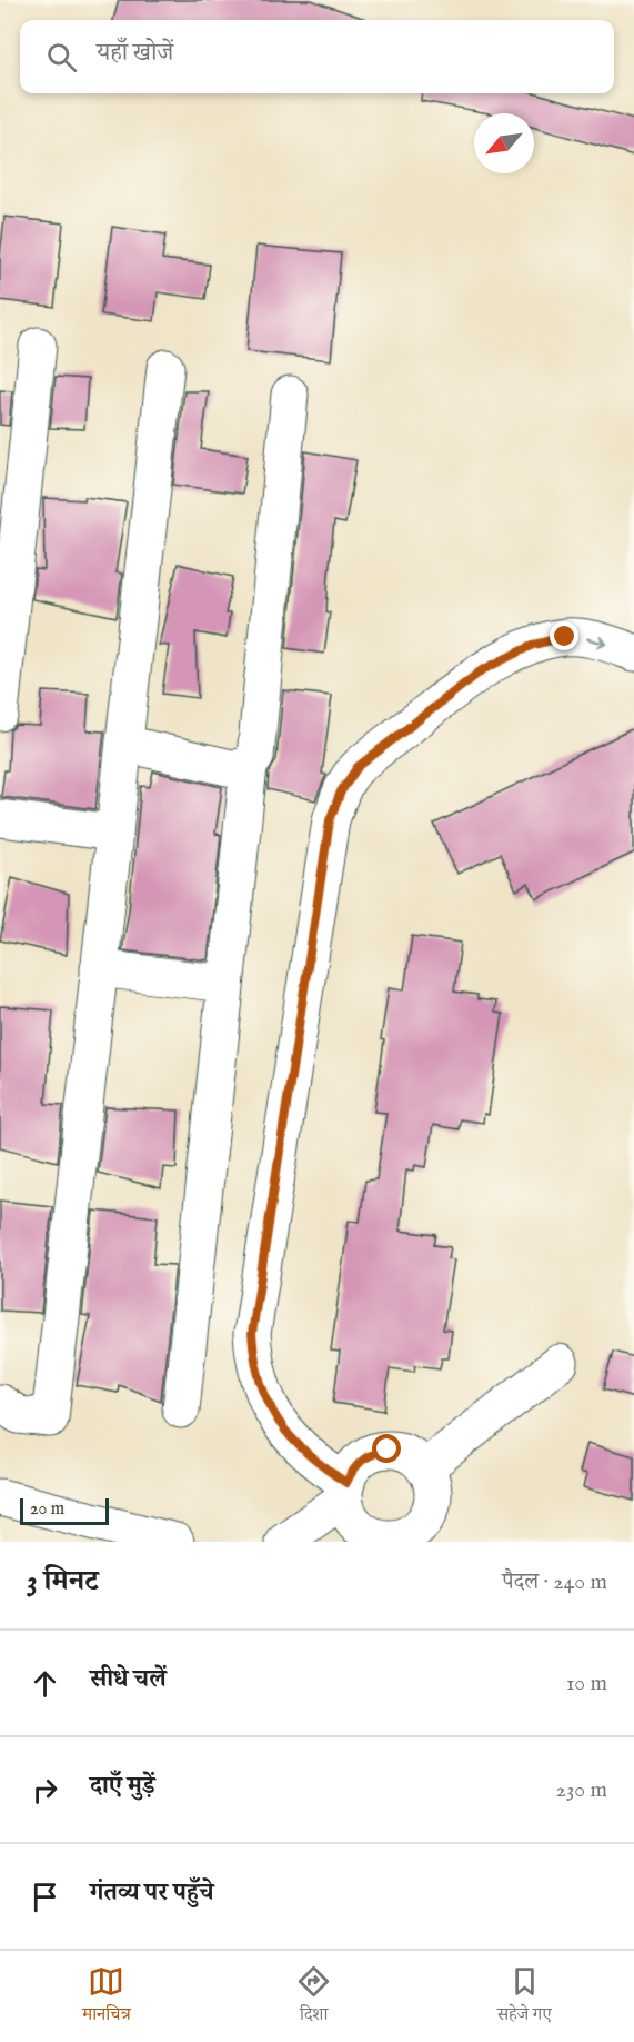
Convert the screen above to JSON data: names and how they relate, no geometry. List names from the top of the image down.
{
  "scale_bar": "20 m",
  "north": "bottom left",
  "page": {
    "search": "यहाँ खोजें",
    "scale": "20 m",
    "heading": ["3 मिनट", "पैदल · 240 m"],
    "list": [
      ["सीधे चलें", "10 m"],
      ["दाएँ मुड़ें", "230 m"],
      "गंतव्य पर पहुँचे"
    ],
    "nav": ["मानचित्र", "दिशा", "सहेजे गए"]
  }
}
